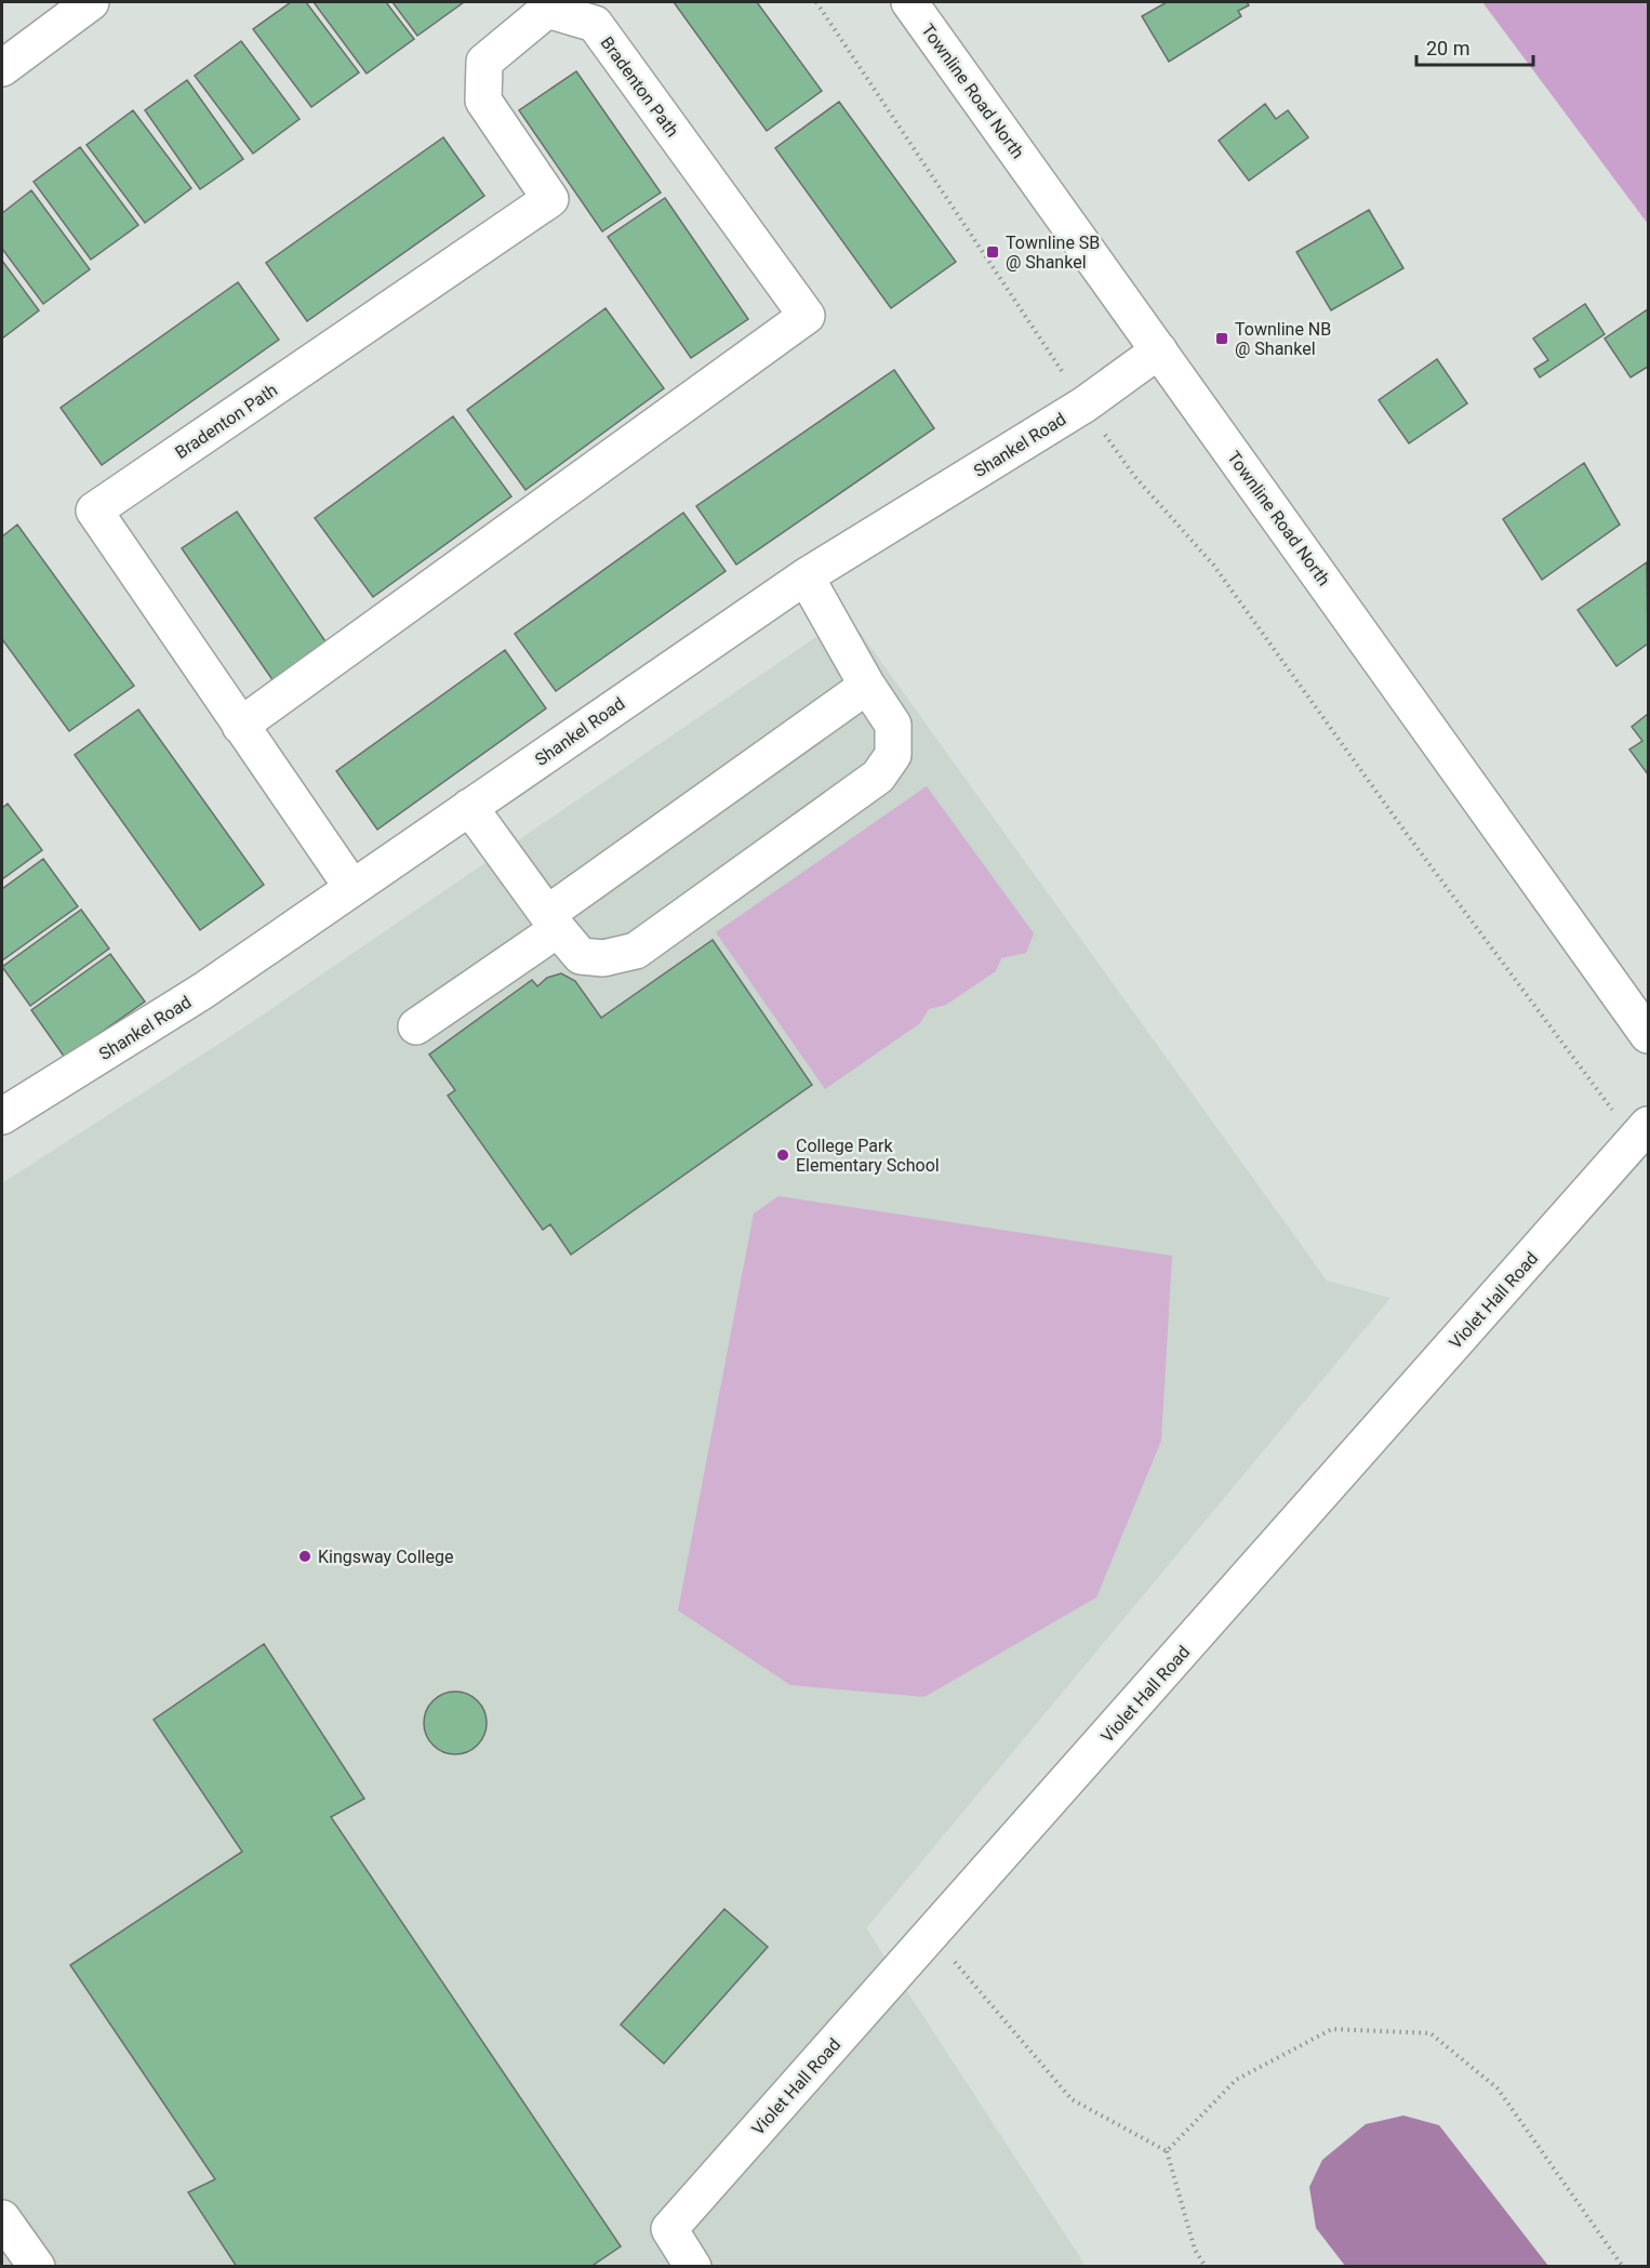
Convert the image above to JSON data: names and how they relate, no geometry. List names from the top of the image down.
{
  "streets": {
    "street": [
      "Bradenton Path",
      "Townline Road North",
      "Shankel Road",
      "Violet Hall Road"
    ]
  },
  "crossings": [
    ["Bradenton Path", "Shankel Road"],
    ["Townline Road North", "Shankel Road"]
  ],
  "places": {
    "transit": ["Townline SB @ Shankel", "Townline NB @ Shankel"],
    "other": ["College Park Elementary School", "Kingsway College"]
  },
  "scale_bar": "20 m"
}
